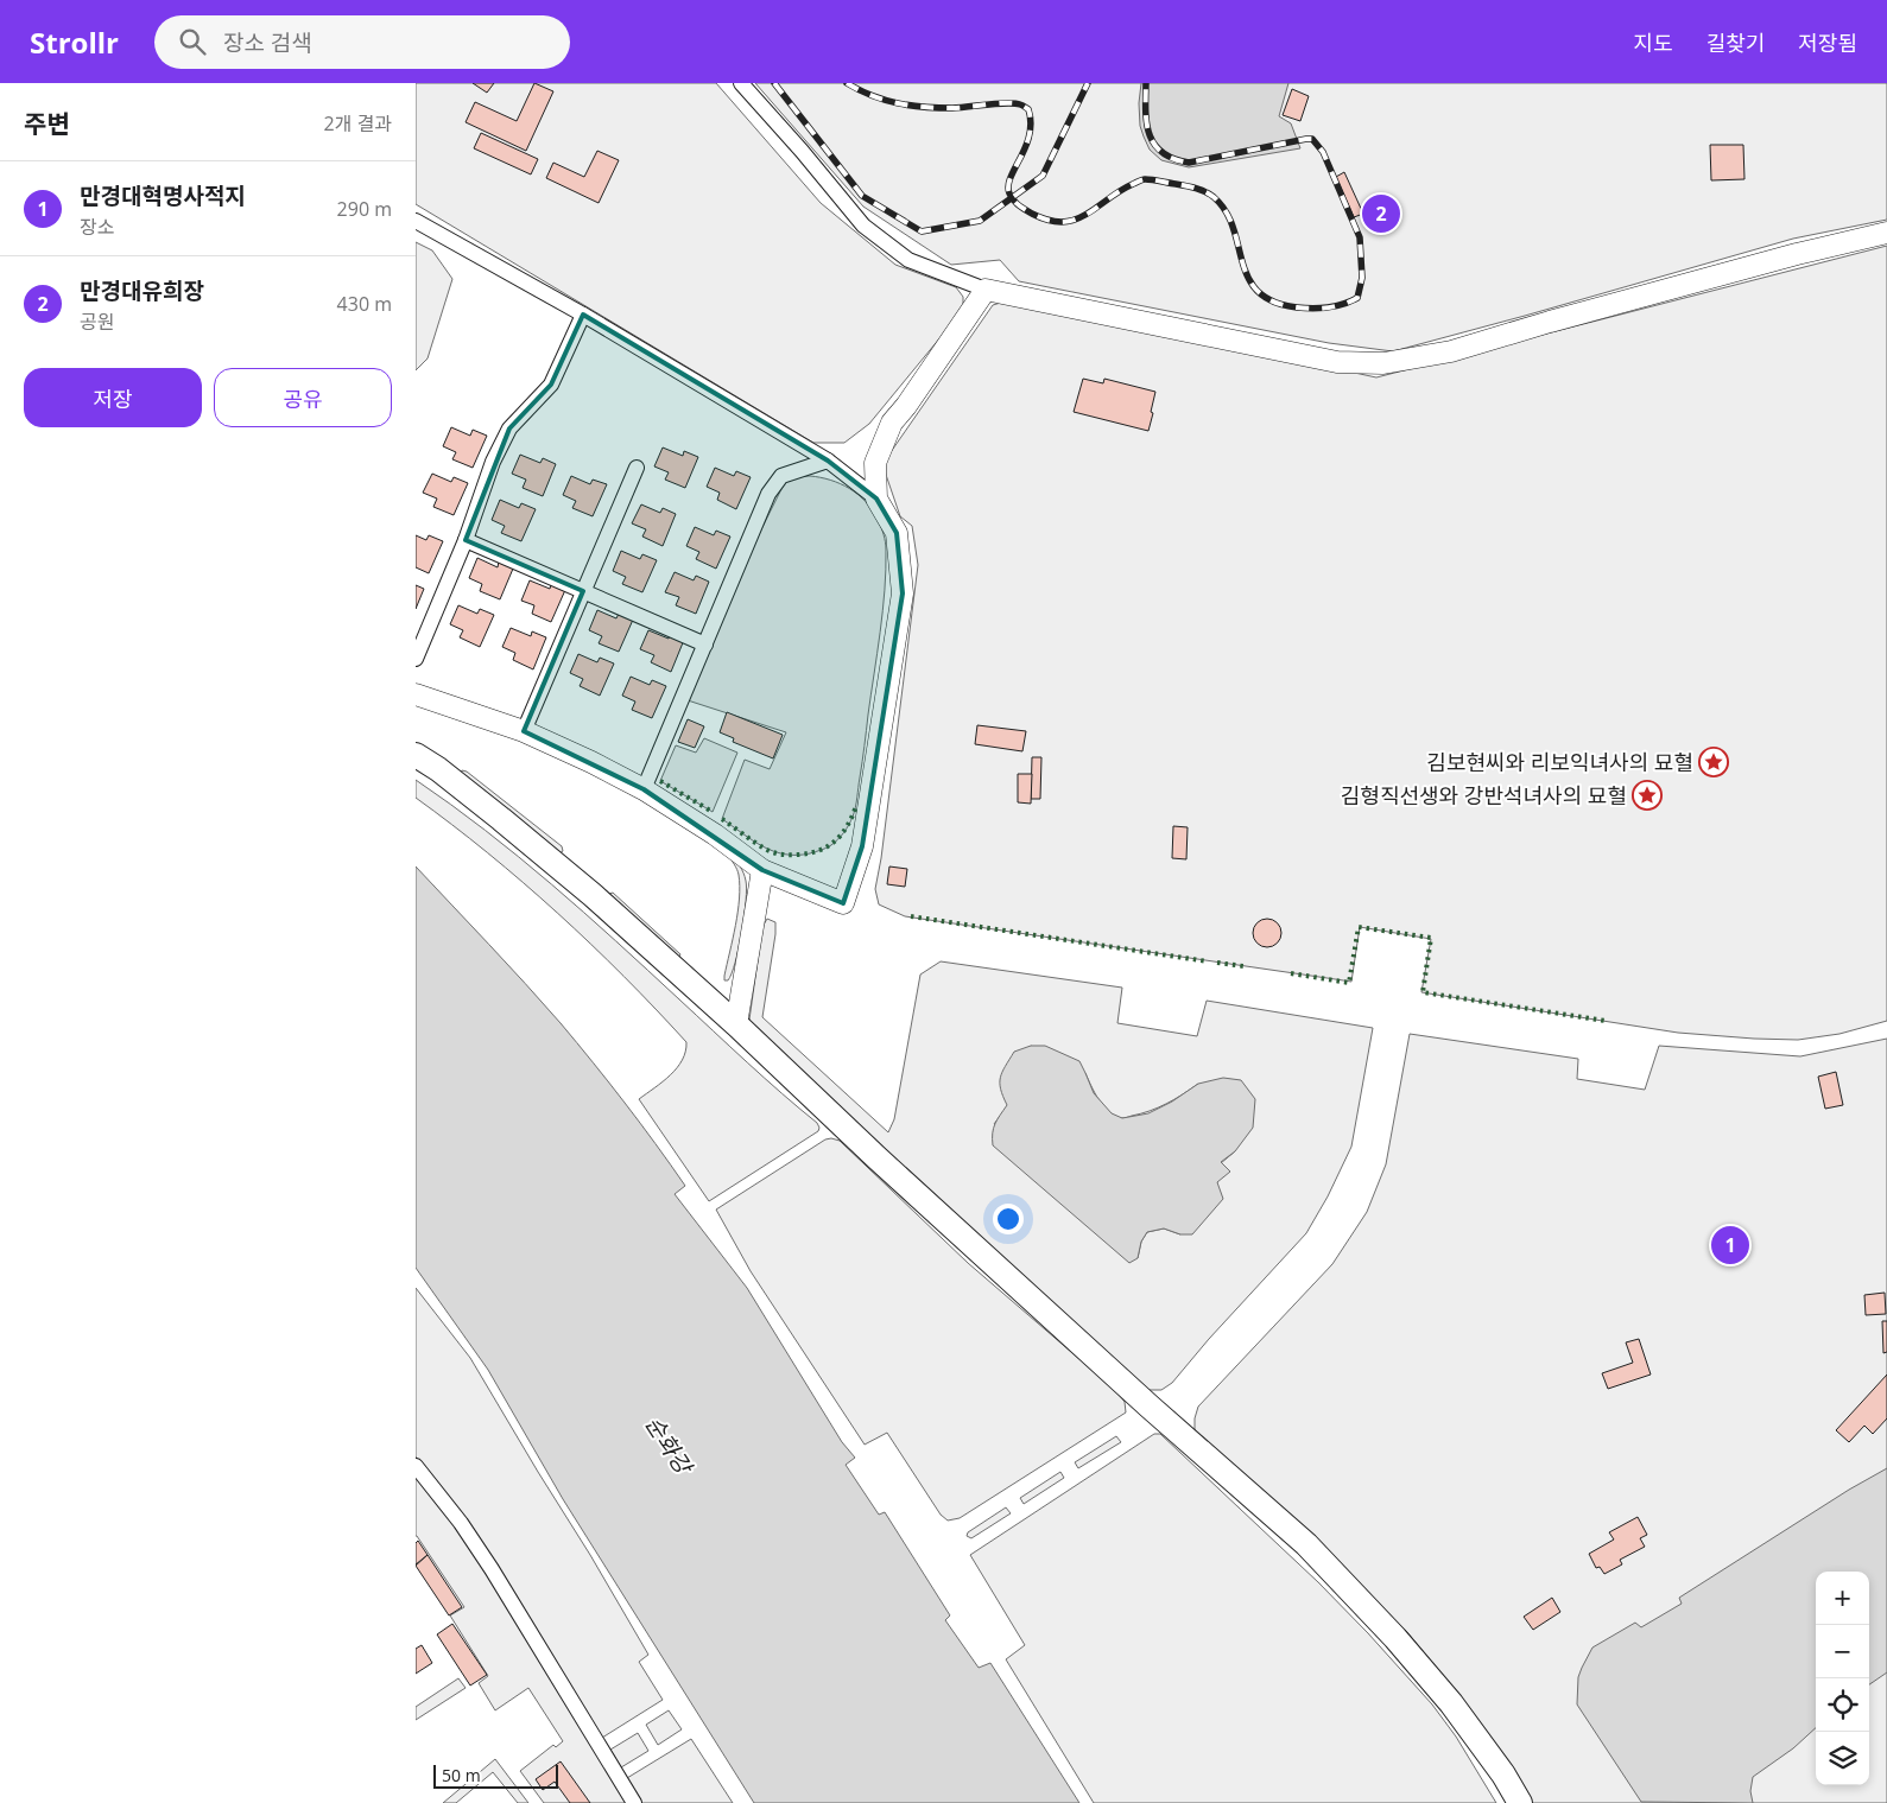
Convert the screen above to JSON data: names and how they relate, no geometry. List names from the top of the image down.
{
  "water": ["순화강"],
  "places": {
    "place": ["김보현씨와 리보익녀사의 묘혈", "김형직선생와 강반석녀사의 묘혈"]
  },
  "scale_bar": "50 m",
  "page": {
    "header": "Strollr",
    "search": "장소 검색",
    "nav": ["지도", "길찾기", "저장됨"],
    "heading": ["주변", "2개 결과"],
    "list": [
      {
        "mark": "1",
        "name": "만경대혁명사적지",
        "note": "장소",
        "value": "290 m"
      },
      {
        "mark": "2",
        "name": "만경대유희장",
        "note": "공원",
        "value": "430 m"
      }
    ],
    "pins": ["2", "1"],
    "buttons": ["저장", "공유"],
    "map_buttons": ["+", "−"],
    "scale": "50 m"
  }
}
